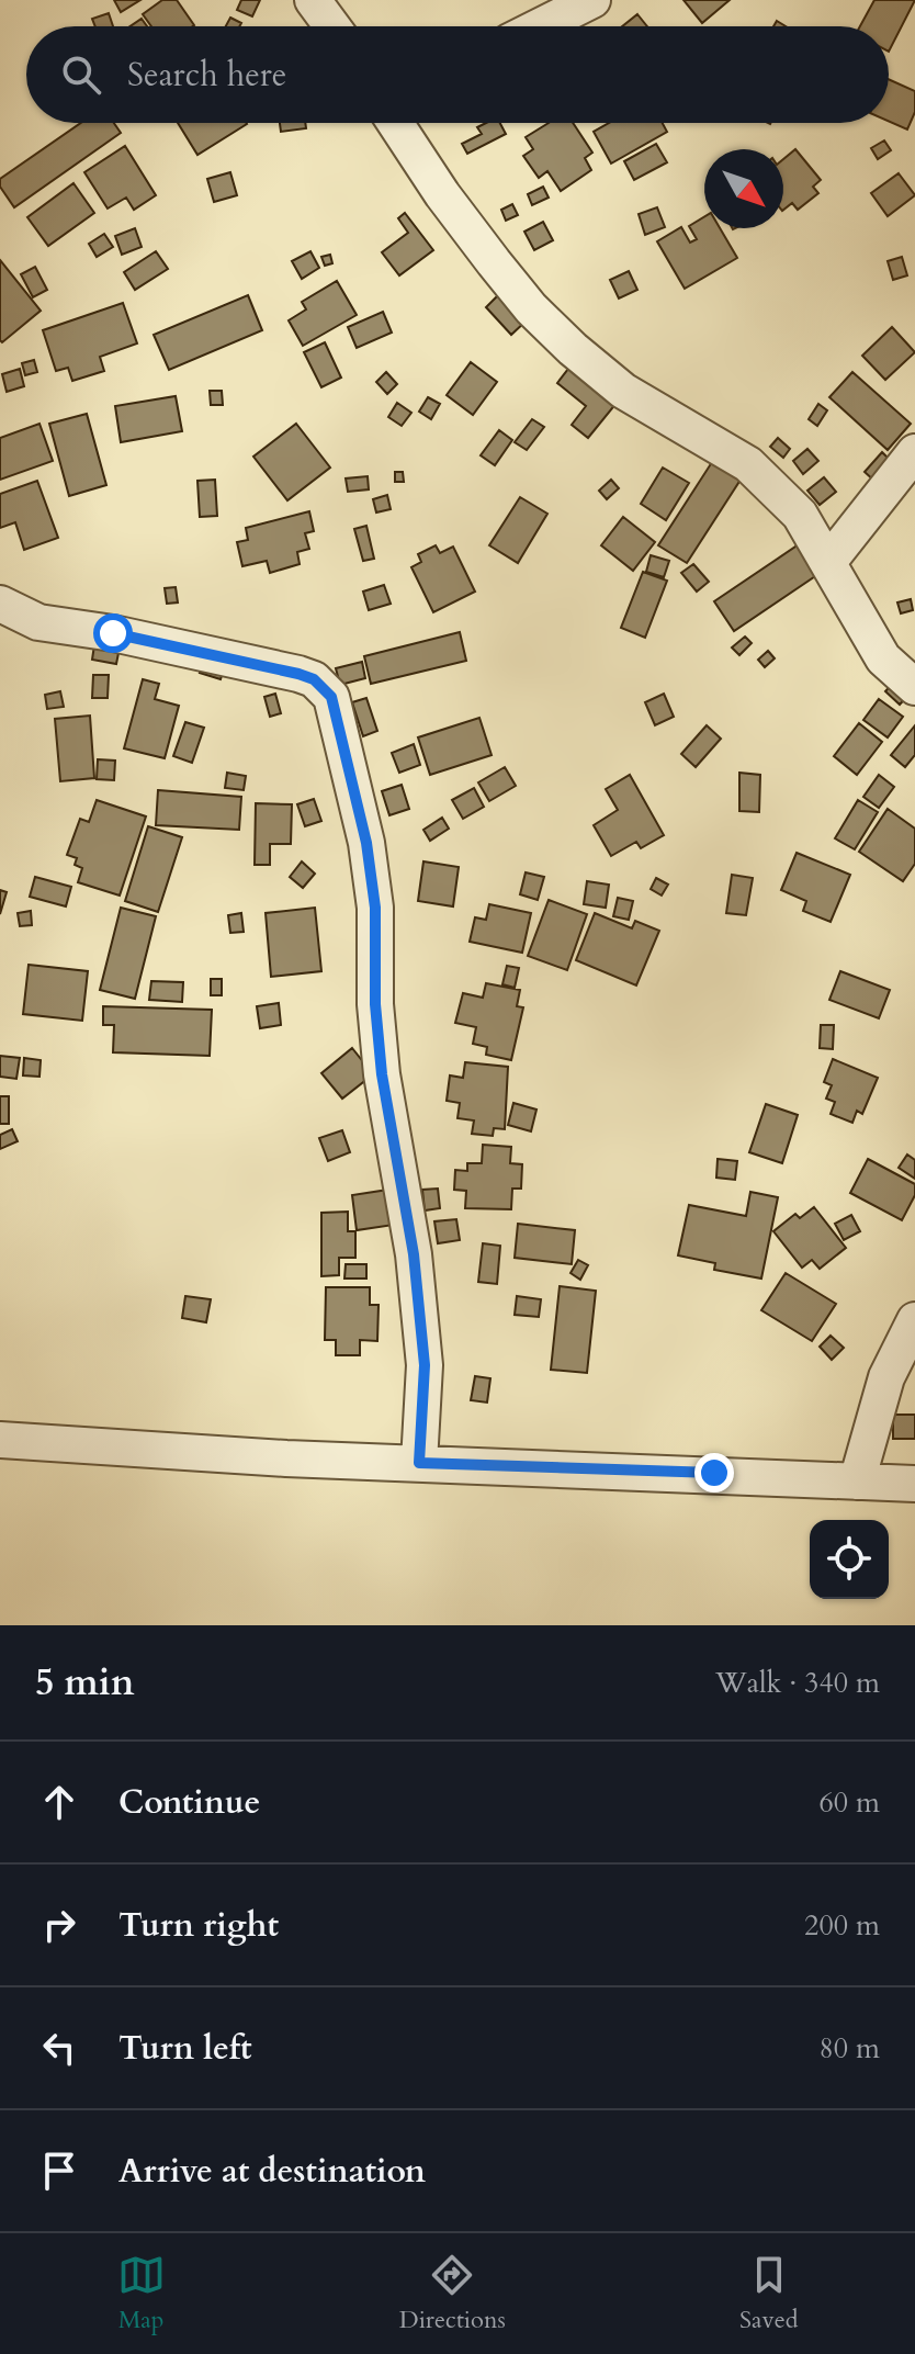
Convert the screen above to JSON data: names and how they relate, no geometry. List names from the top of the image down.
{
  "north": "bottom right",
  "page": {
    "search": "Search here",
    "heading": ["5 min", "Walk · 340 m"],
    "list": [
      ["Continue", "60 m"],
      ["Turn right", "200 m"],
      ["Turn left", "80 m"],
      "Arrive at destination"
    ],
    "nav": ["Map", "Directions", "Saved"]
  }
}
